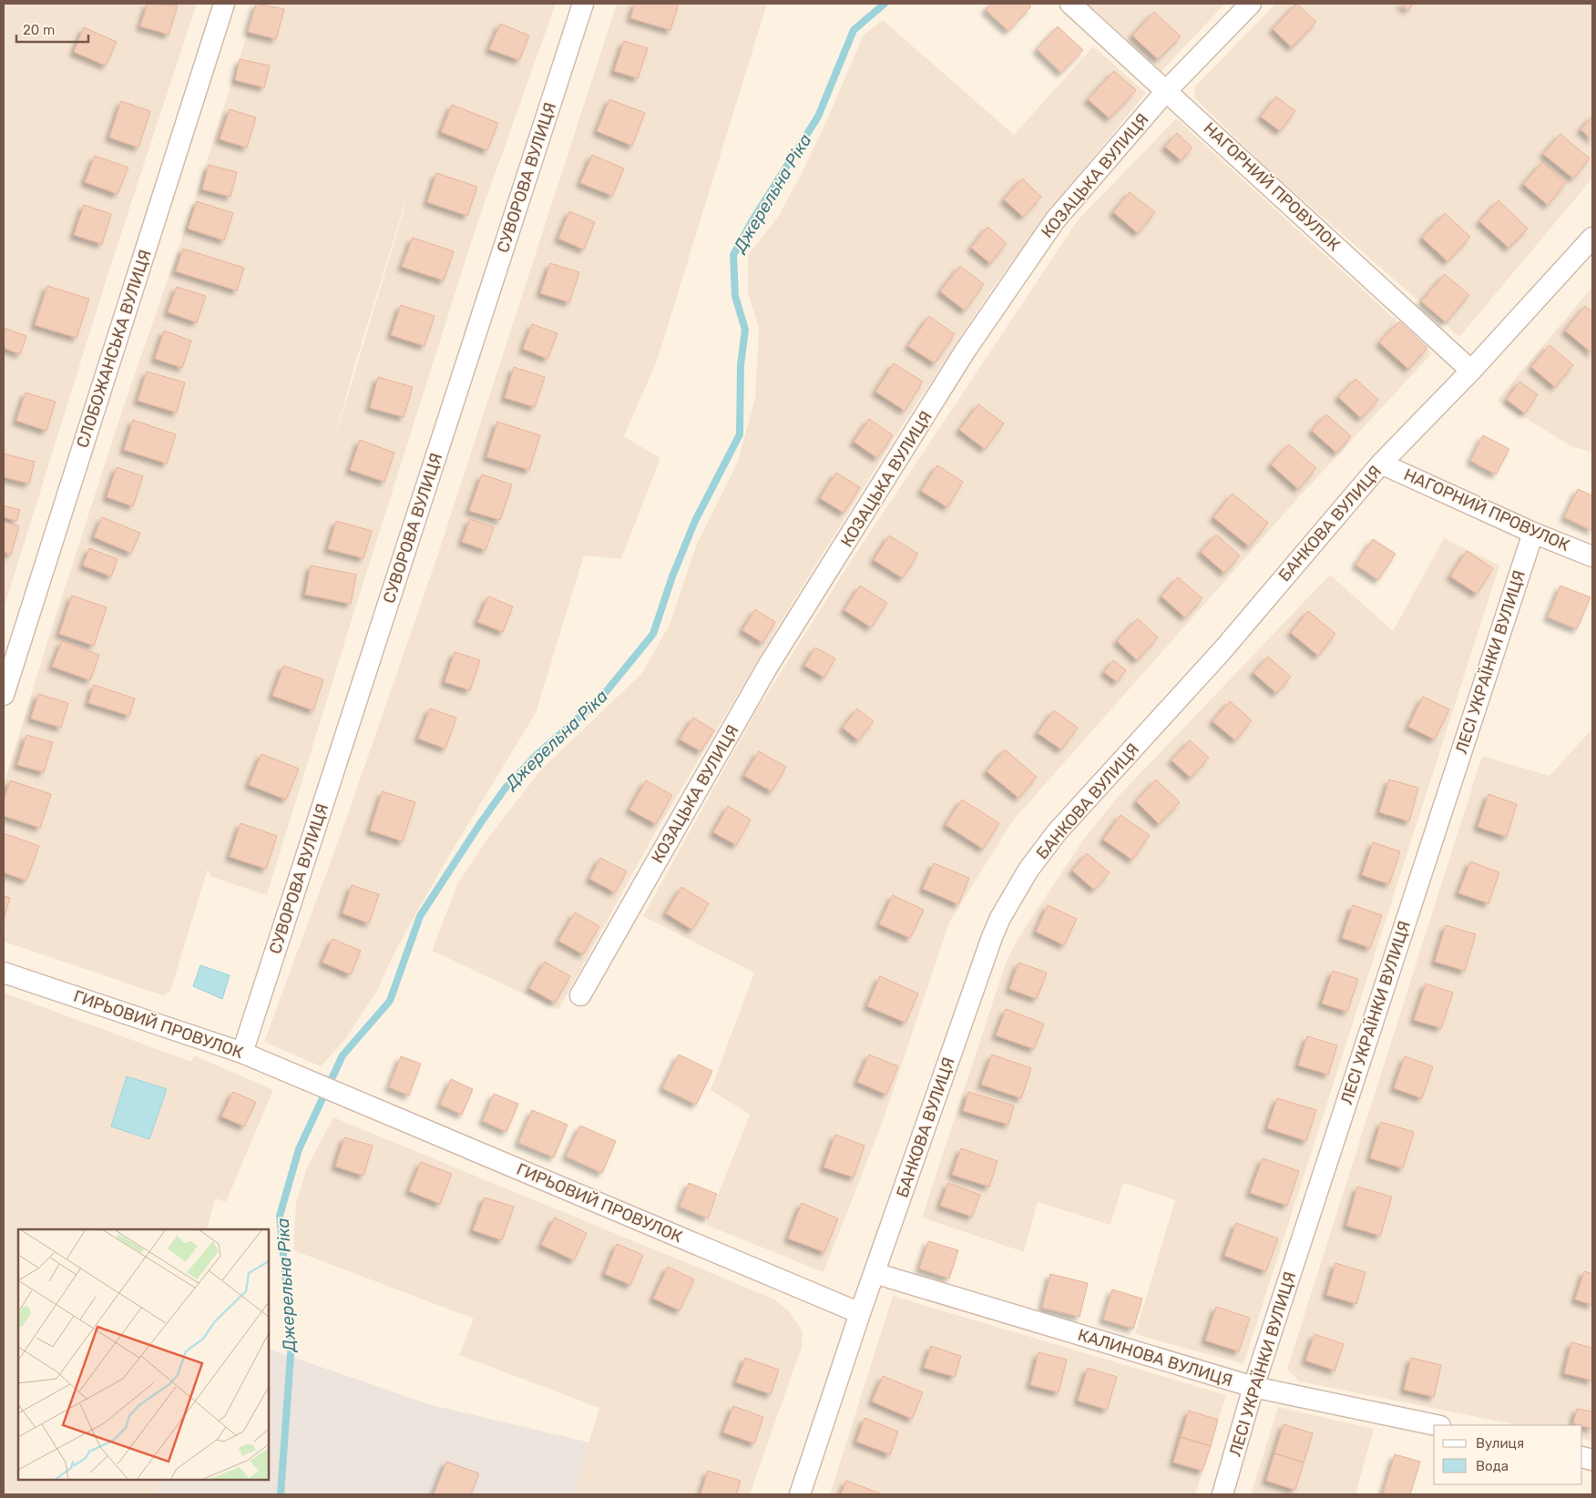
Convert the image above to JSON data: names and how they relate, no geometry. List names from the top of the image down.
{
  "streets": {
    "street": [
      "КОЗАЦЬКА ВУЛИЦЯ",
      "СУВОРОВА ВУЛИЦЯ",
      "НАГОРНИЙ ПРОВУЛОК",
      "СЛОБОЖАНСЬКА ВУЛИЦЯ",
      "БАНКОВА ВУЛИЦЯ",
      "ЛЕСІ УКРАЇНКИ ВУЛИЦЯ",
      "ГИРЬОВИЙ ПРОВУЛОК",
      "КАЛИНОВА ВУЛИЦЯ"
    ]
  },
  "crossings": [
    ["КОЗАЦЬКА ВУЛИЦЯ", "НАГОРНИЙ ПРОВУЛОК"],
    ["СУВОРОВА ВУЛИЦЯ", "ГИРЬОВИЙ ПРОВУЛОК"],
    ["НАГОРНИЙ ПРОВУЛОК", "БАНКОВА ВУЛИЦЯ"],
    ["НАГОРНИЙ ПРОВУЛОК", "ЛЕСІ УКРАЇНКИ ВУЛИЦЯ"],
    ["БАНКОВА ВУЛИЦЯ", "ГИРЬОВИЙ ПРОВУЛОК"],
    ["БАНКОВА ВУЛИЦЯ", "КАЛИНОВА ВУЛИЦЯ"],
    ["ЛЕСІ УКРАЇНКИ ВУЛИЦЯ", "КАЛИНОВА ВУЛИЦЯ"]
  ],
  "water": ["Джерельна Ріка"],
  "legend": ["Вулиця", "Вода"],
  "scale_bar": "20 m"
}
